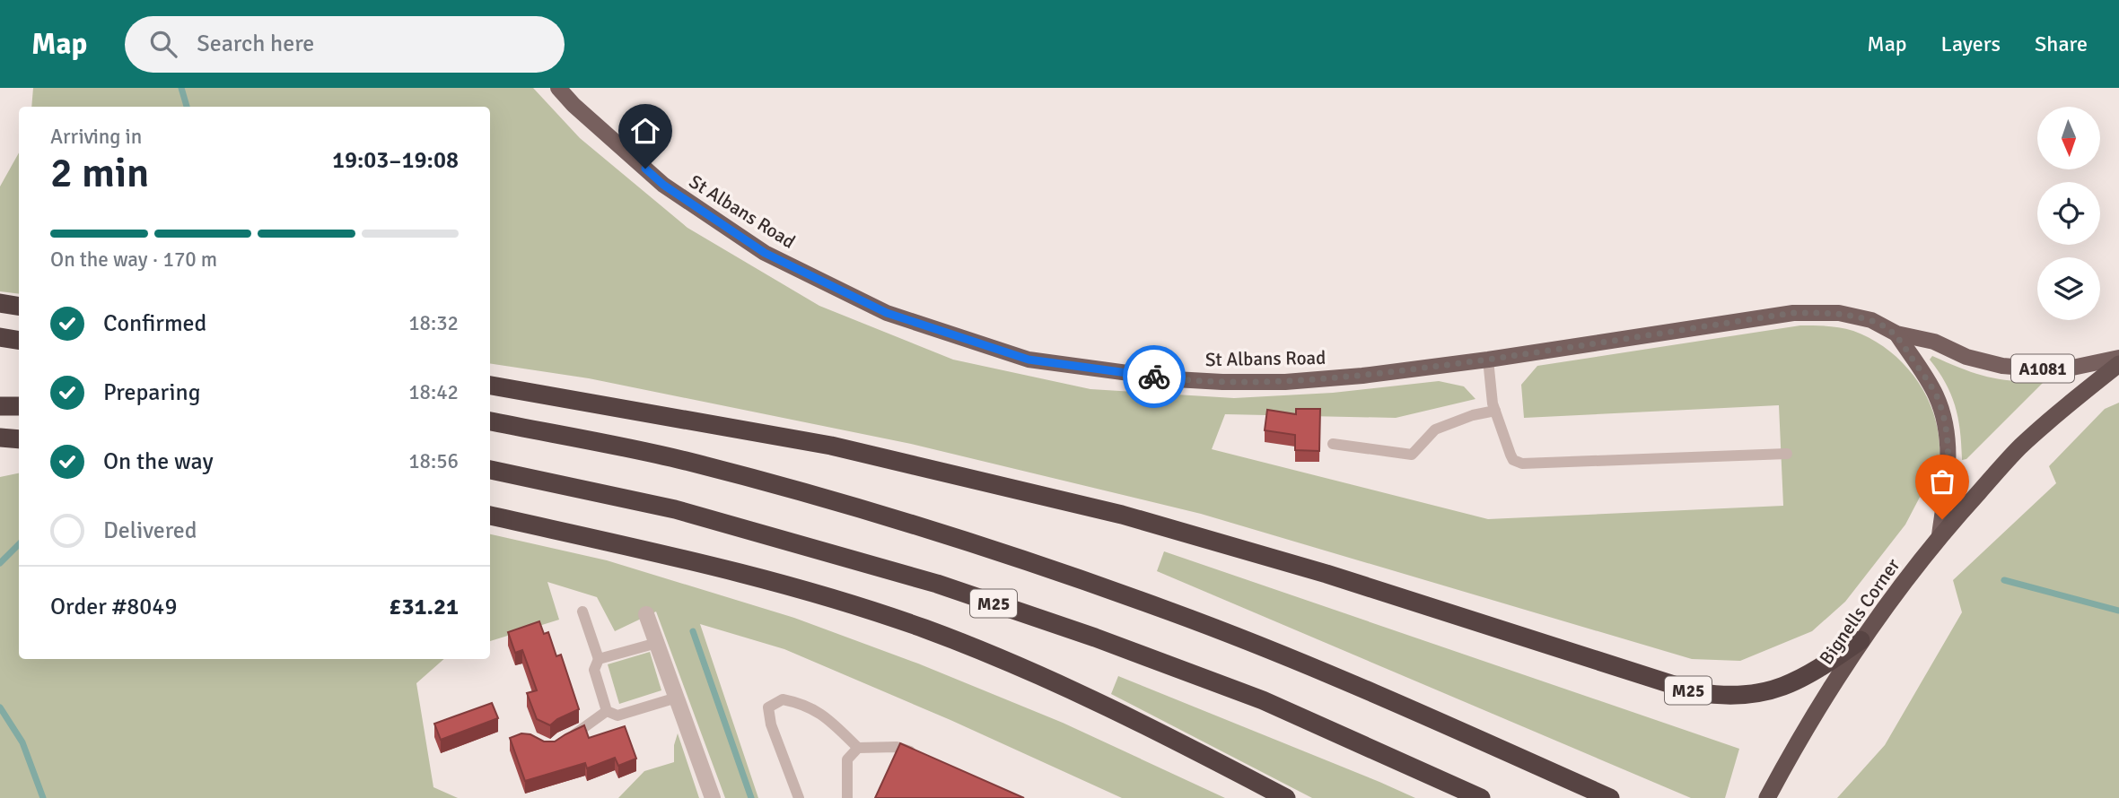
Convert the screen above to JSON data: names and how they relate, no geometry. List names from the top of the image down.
{
  "streets": {
    "highway": ["M25", "Bignells Corner"],
    "main road": ["St Albans Road", "A1081"]
  },
  "crossings": [
    ["M25", "Bignells Corner"]
  ],
  "north": "bottom",
  "page": {
    "header": "Map",
    "search": "Search here",
    "nav": ["Map", "Layers", "Share"],
    "heading": ["2 min", "Arriving in", "19:03–19:08"],
    "panel": ["Order #8049", "£31.21"],
    "bar": "On the way · 170 m",
    "list": [
      ["Confirmed", "18:32"],
      ["Preparing", "18:42"],
      ["On the way", "18:56"],
      "Delivered"
    ]
  }
}
